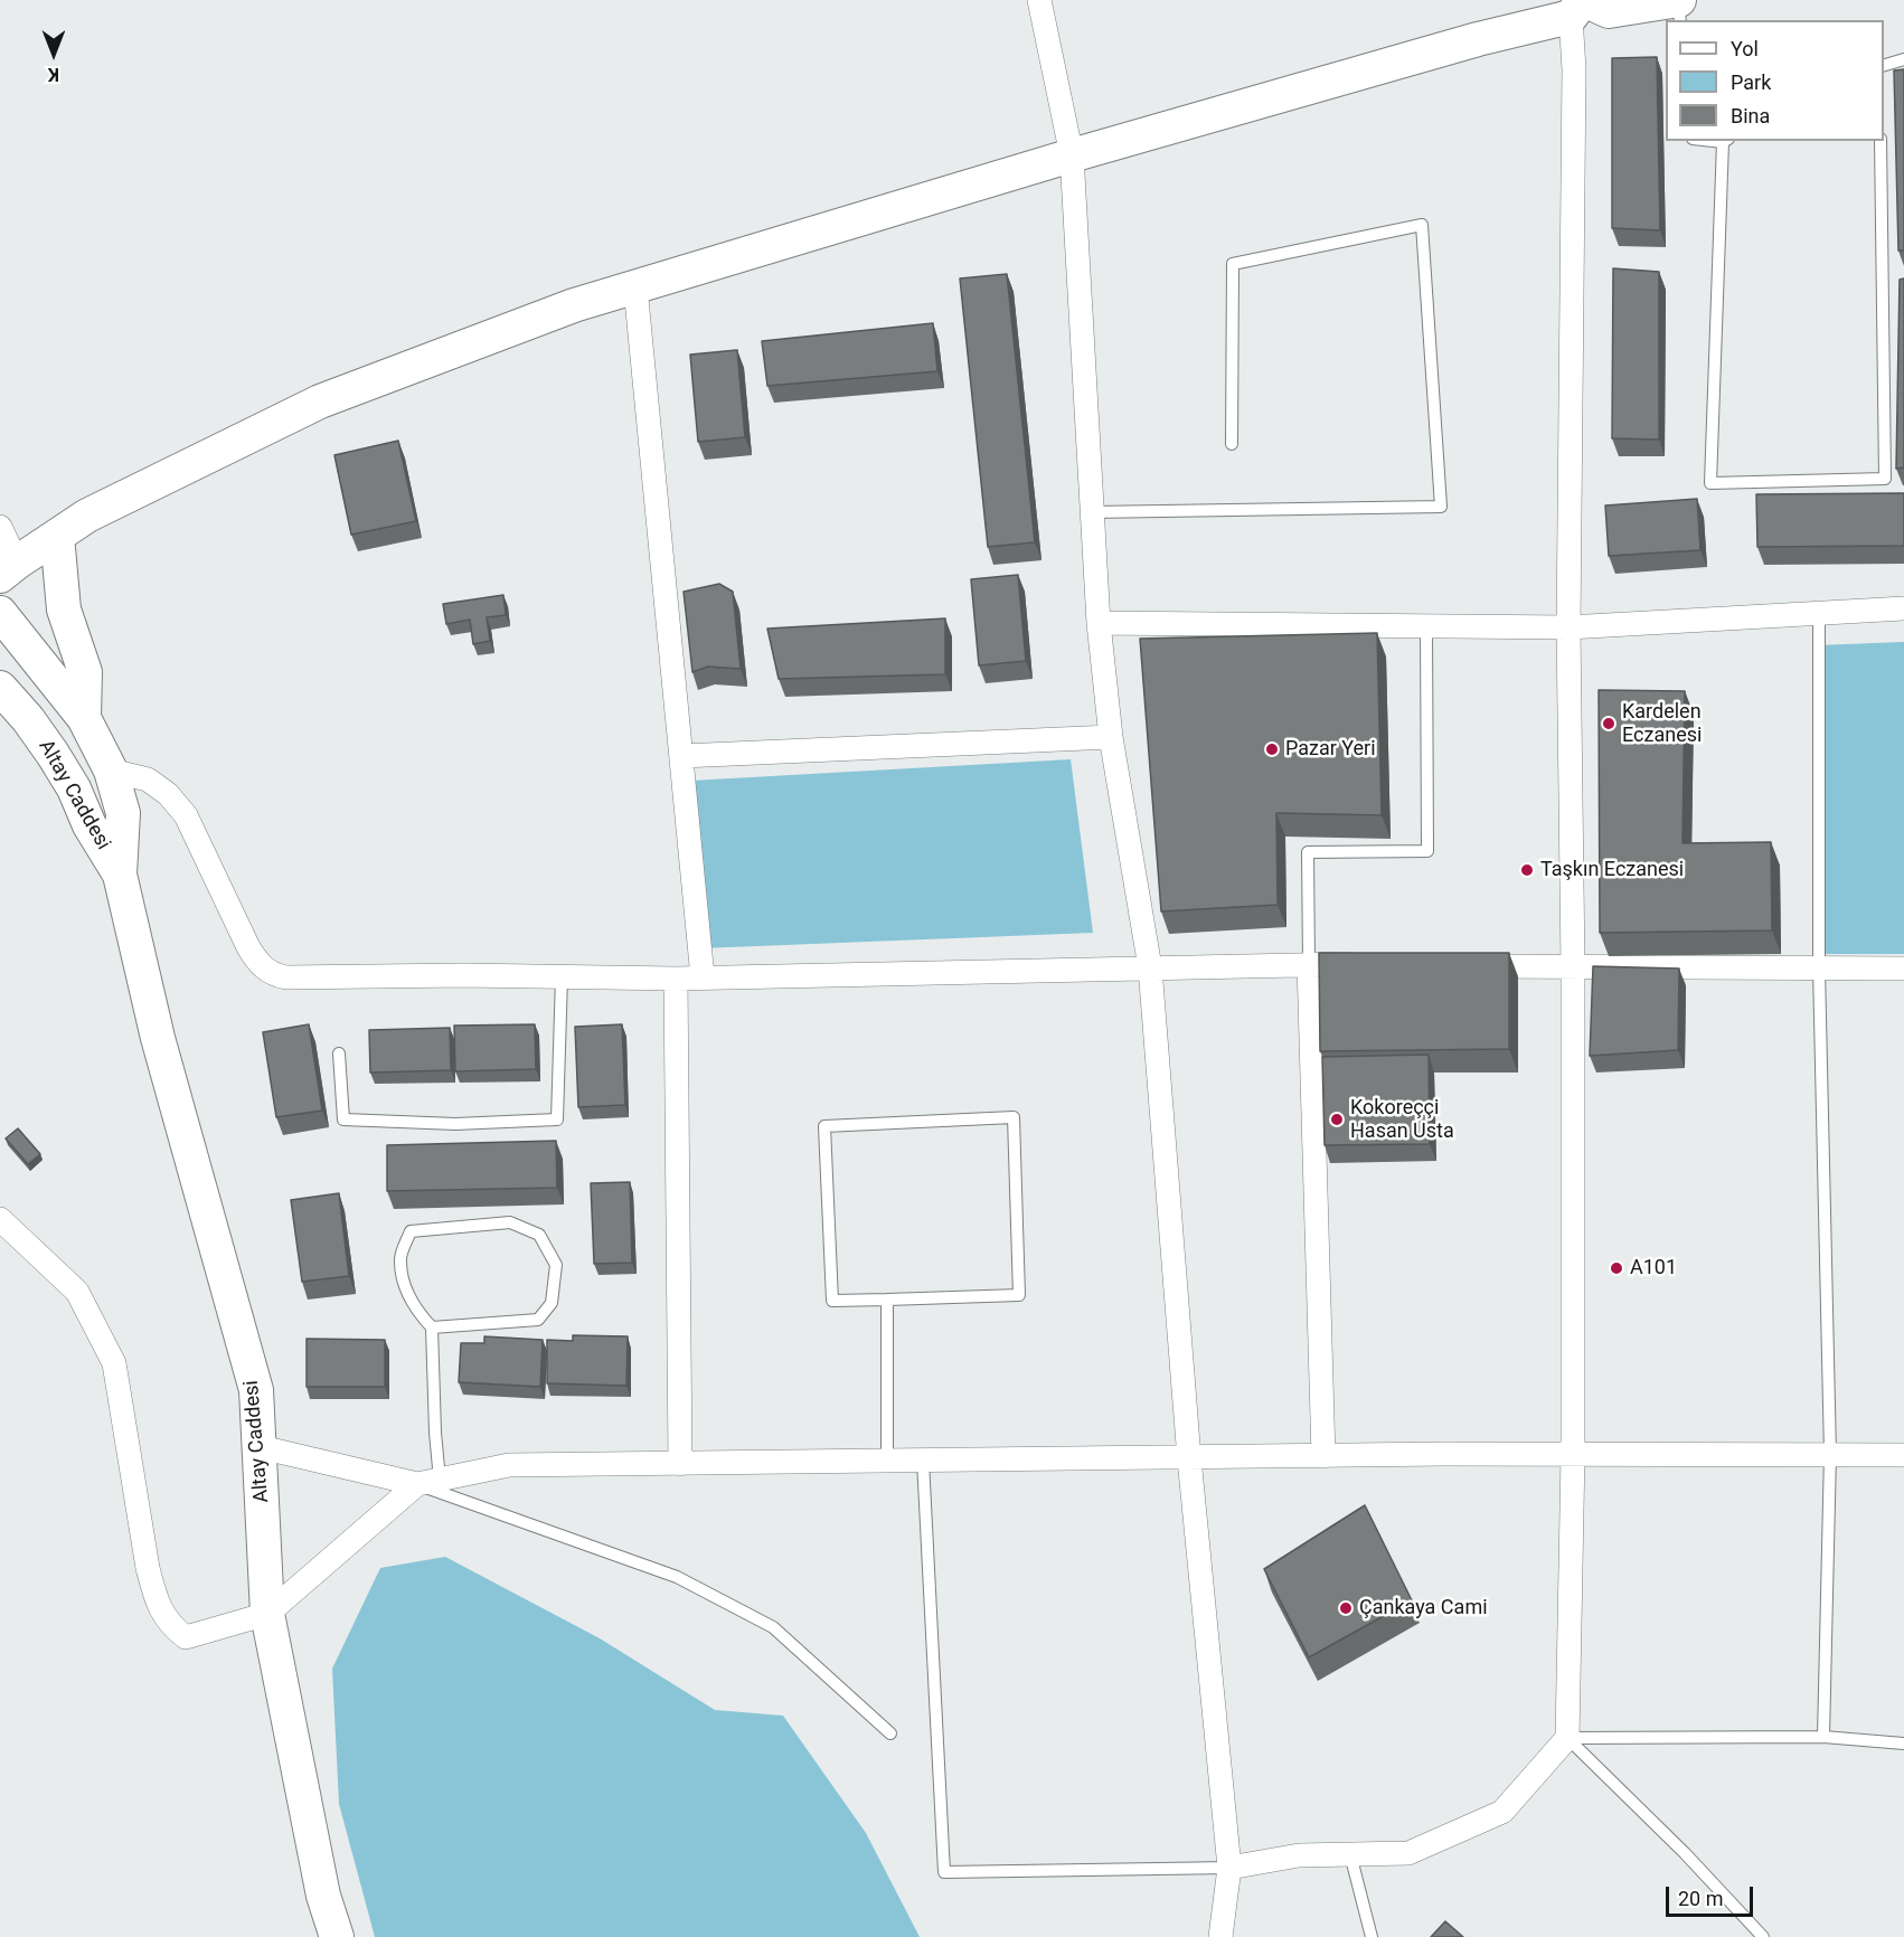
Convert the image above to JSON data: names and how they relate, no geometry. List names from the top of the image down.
{
  "streets": {
    "main road": ["Altay Caddesi"]
  },
  "places": [
    "Kardelen Eczanesi",
    "Pazar Yeri",
    "Taşkın Eczanesi",
    "Kokoreççi Hasan Usta",
    "A101",
    "Çankaya Cami"
  ],
  "legend": ["Yol", "Park", "Bina"],
  "scale_bar": "20 m",
  "north": "bottom"
}
